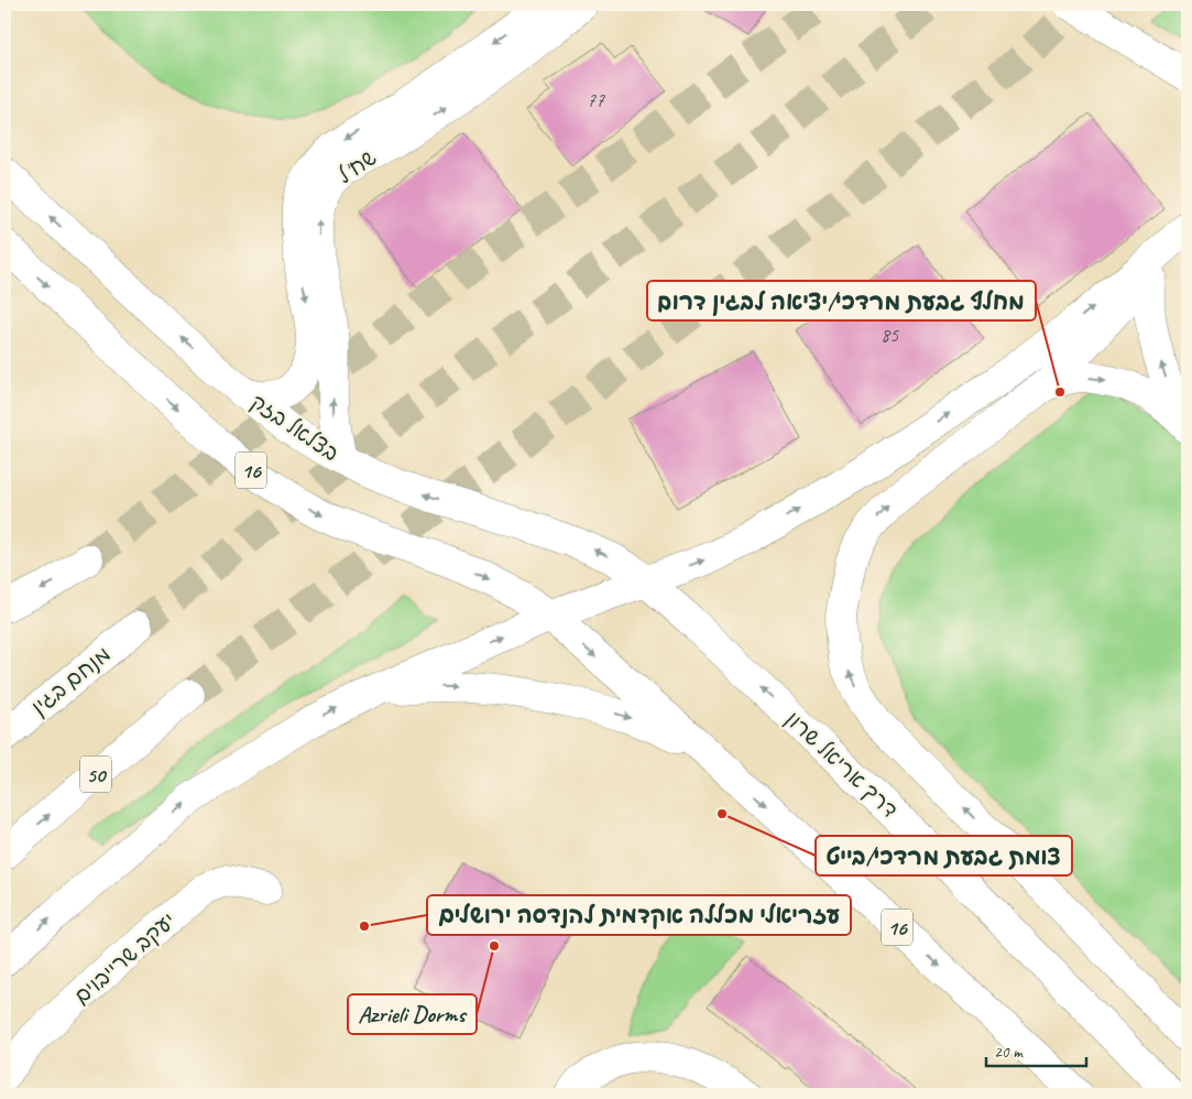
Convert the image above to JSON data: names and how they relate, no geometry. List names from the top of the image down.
{
  "streets": {
    "main road": [
      "שח\"ל",
      "בצלאל בזק",
      "16",
      "מנחם בגין",
      "דרך אריאל שרון",
      "50",
      "יעקב שרייבוים"
    ]
  },
  "crossings": [
    ["שח\"ל", "בצלאל בזק"],
    ["בצלאל בזק", "דרך אריאל שרון"]
  ],
  "places": [
    "מחלף גבעת מרדכי/יציאה לבגין דרום",
    "צומת גבעת מרדכי/בייט",
    "עזריאלי מכללה אקדמית להנדסה ירושלים",
    "Azrieli Dorms"
  ],
  "house_numbers": ["77", "85"],
  "scale_bar": "20 m"
}
